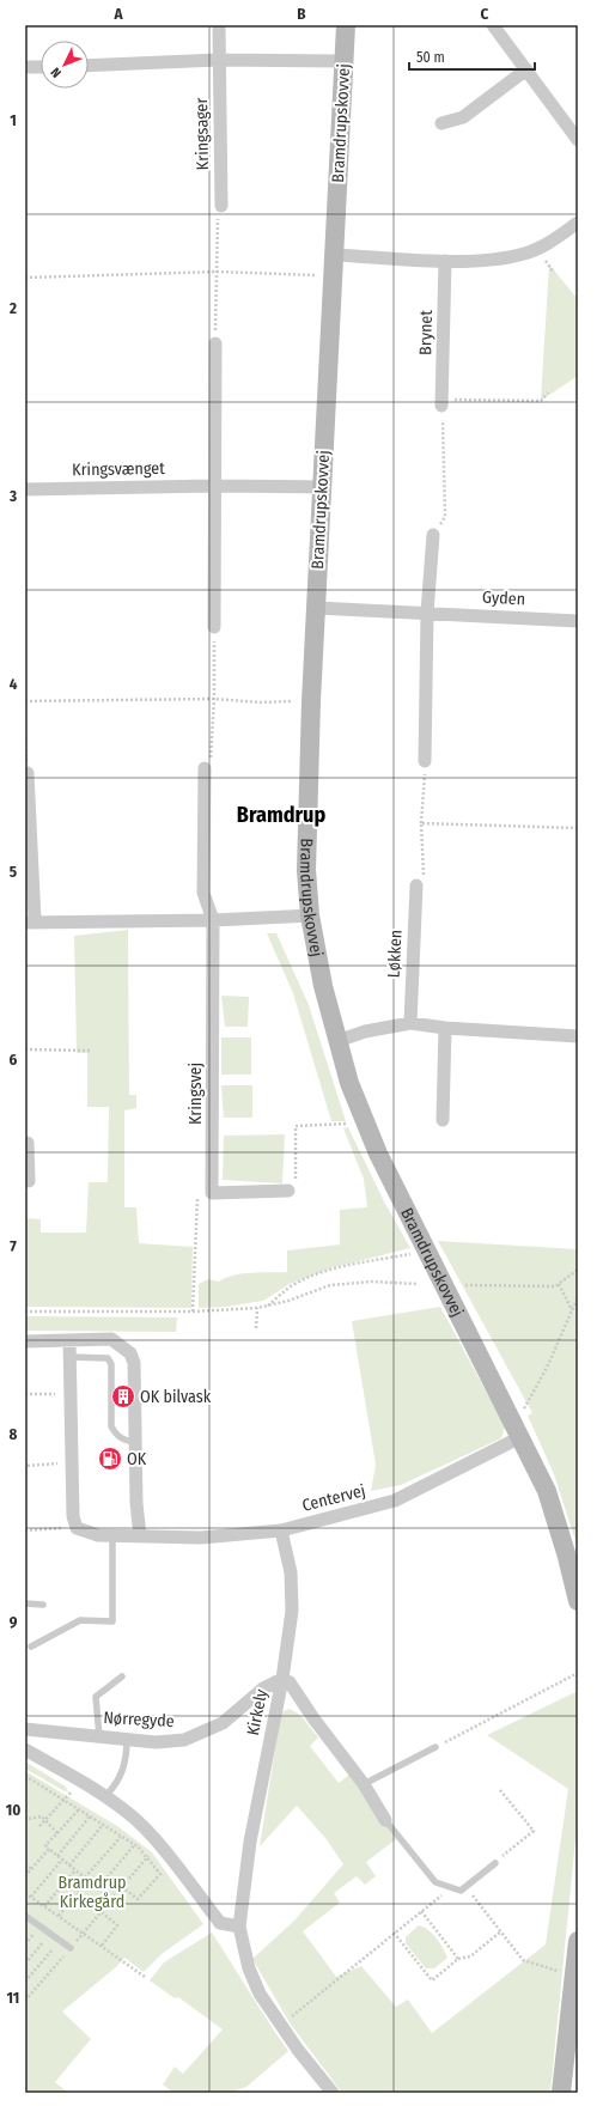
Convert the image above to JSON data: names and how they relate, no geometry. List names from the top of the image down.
{
  "streets": {
    "street": [
      "Bramdrupskovvej",
      "Kringsager",
      "Brynet",
      "Kringsvænget",
      "Gyden",
      "Løkken",
      "Kringsvej",
      "Centervej",
      "Kirkely",
      "Nørregyde"
    ]
  },
  "crossings": [
    ["Bramdrupskovvej", "Kringsvænget"],
    ["Bramdrupskovvej", "Gyden"],
    ["Bramdrupskovvej", "Centervej"],
    ["Kirkely", "Nørregyde"]
  ],
  "districts": ["Bramdrup"],
  "parks": ["Bramdrup Kirkegård"],
  "places": {
    "building": ["OK bilvask"],
    "fuel station": ["OK"]
  },
  "scale_bar": "50 m",
  "north": "bottom left",
  "grid": {
    "columns": ["A", "B", "C"],
    "rows": [
      "1",
      "2",
      "3",
      "4",
      "5",
      "6",
      "7",
      "8",
      "9",
      "10",
      "11"
    ]
  }
}
